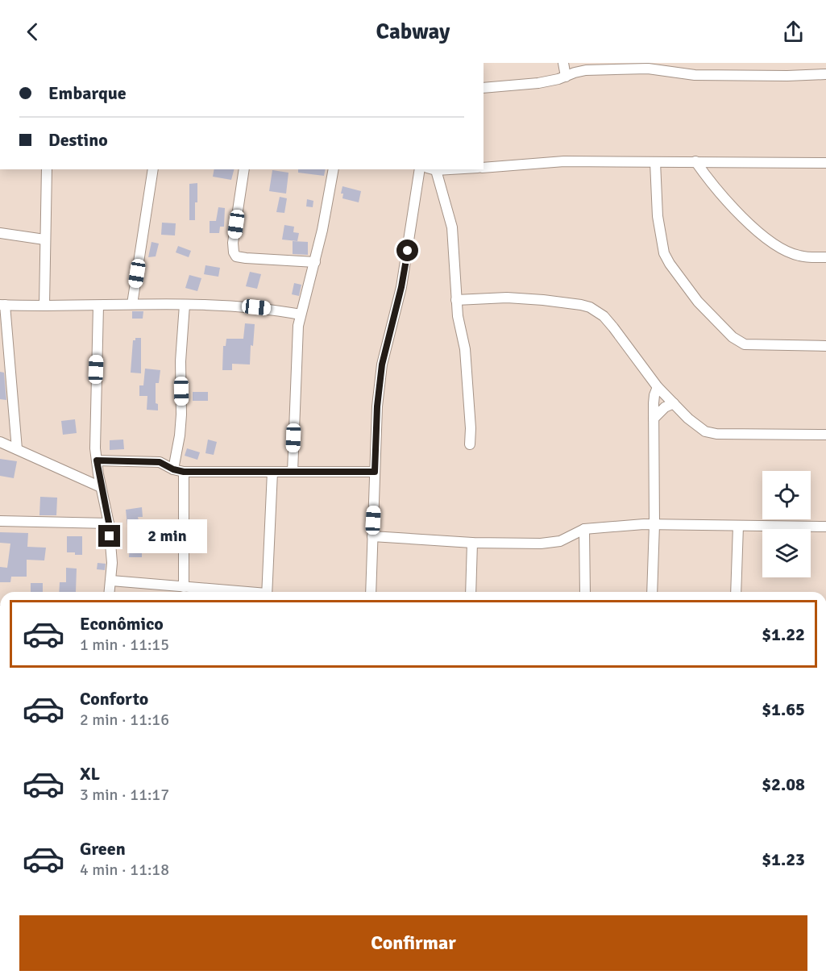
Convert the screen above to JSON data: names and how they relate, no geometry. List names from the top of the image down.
{
  "page": {
    "header": "Cabway",
    "banner": ["Embarque", "Destino"],
    "bubble": "2 min",
    "list": [
      {
        "name": "Econômico",
        "note": "1 min · 11:15",
        "value": "$1.22"
      },
      {
        "name": "Conforto",
        "note": "2 min · 11:16",
        "value": "$1.65"
      },
      {
        "name": "XL",
        "note": "3 min · 11:17",
        "value": "$2.08"
      },
      {
        "name": "Green",
        "note": "4 min · 11:18",
        "value": "$1.23"
      }
    ],
    "buttons": "Confirmar"
  }
}
